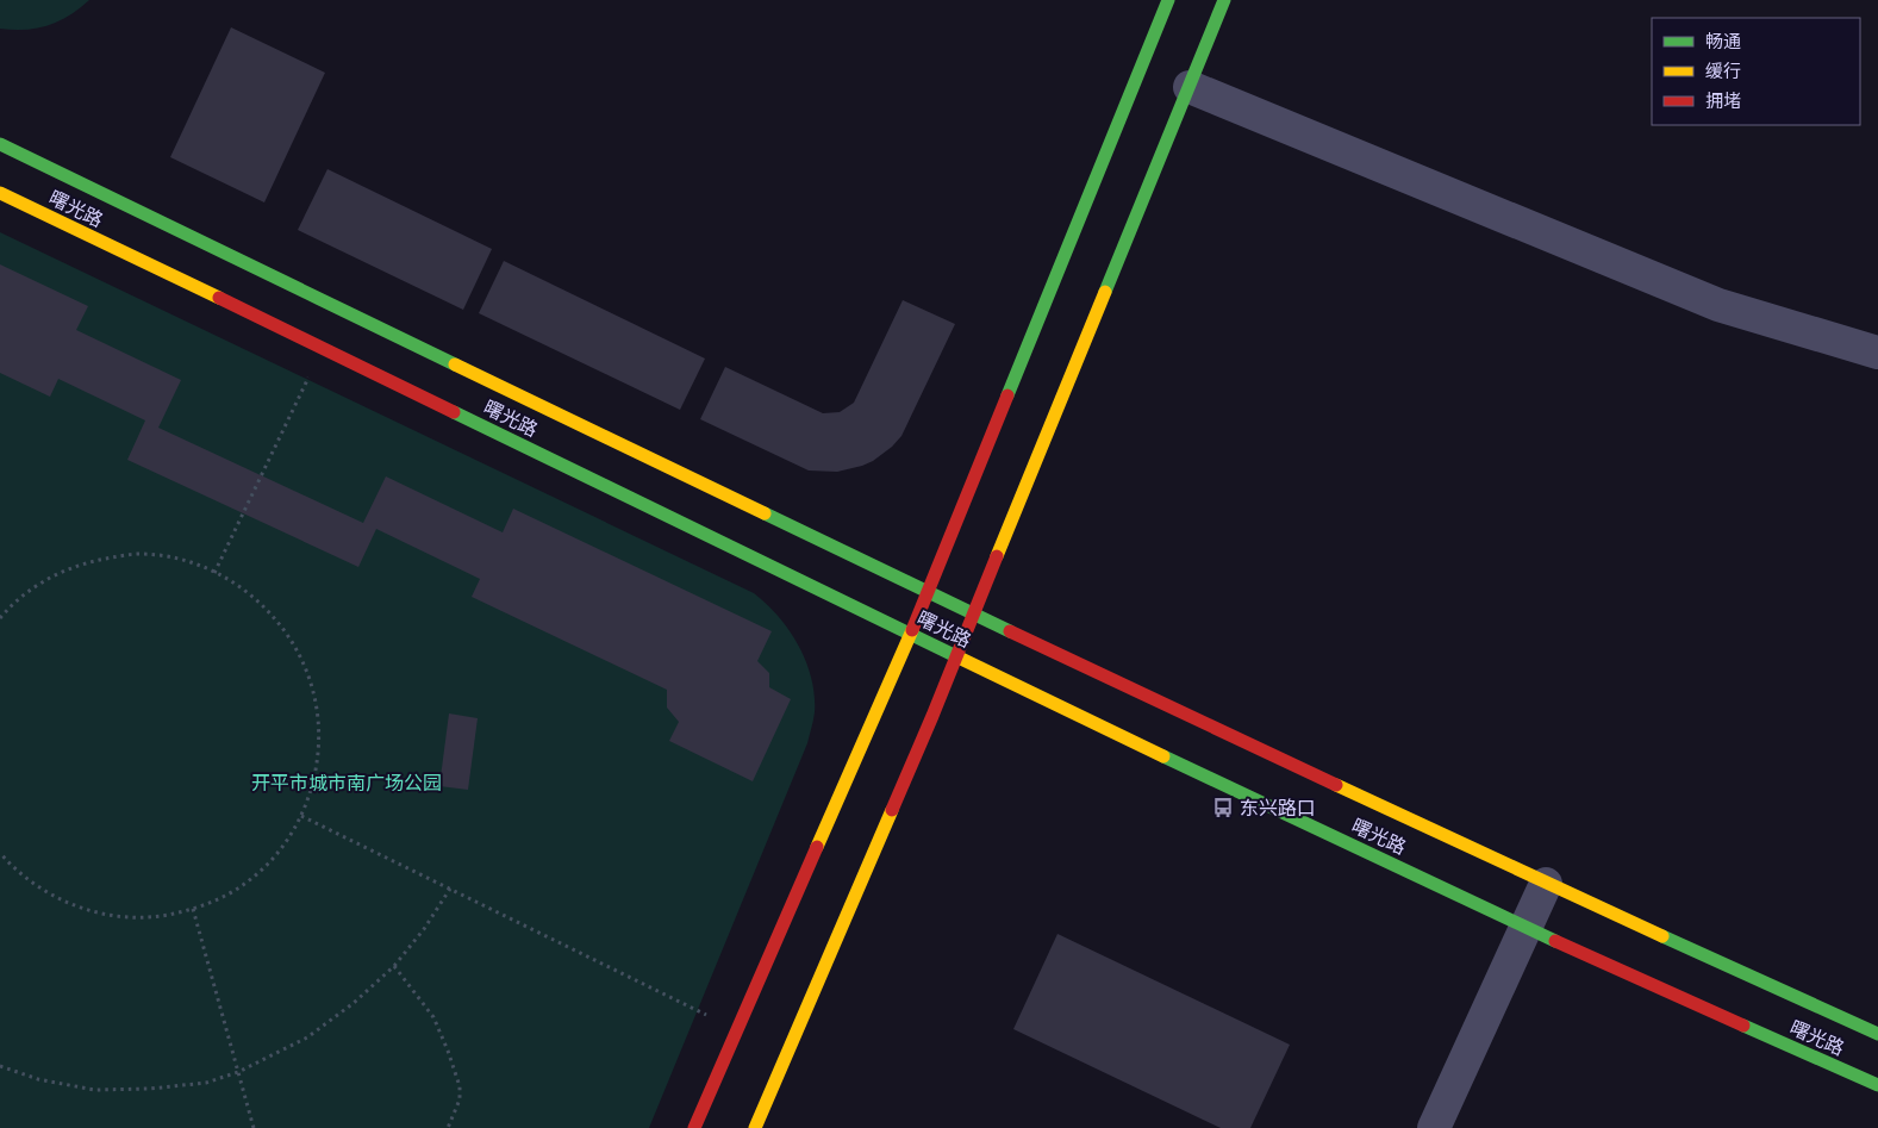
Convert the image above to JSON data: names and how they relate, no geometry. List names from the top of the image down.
{
  "streets": {
    "main road": ["曙光路"]
  },
  "parks": ["开平市城市南广场公园"],
  "places": {
    "bus stop": ["东兴路口"]
  },
  "legend": ["畅通", "缓行", "拥堵"]
}
